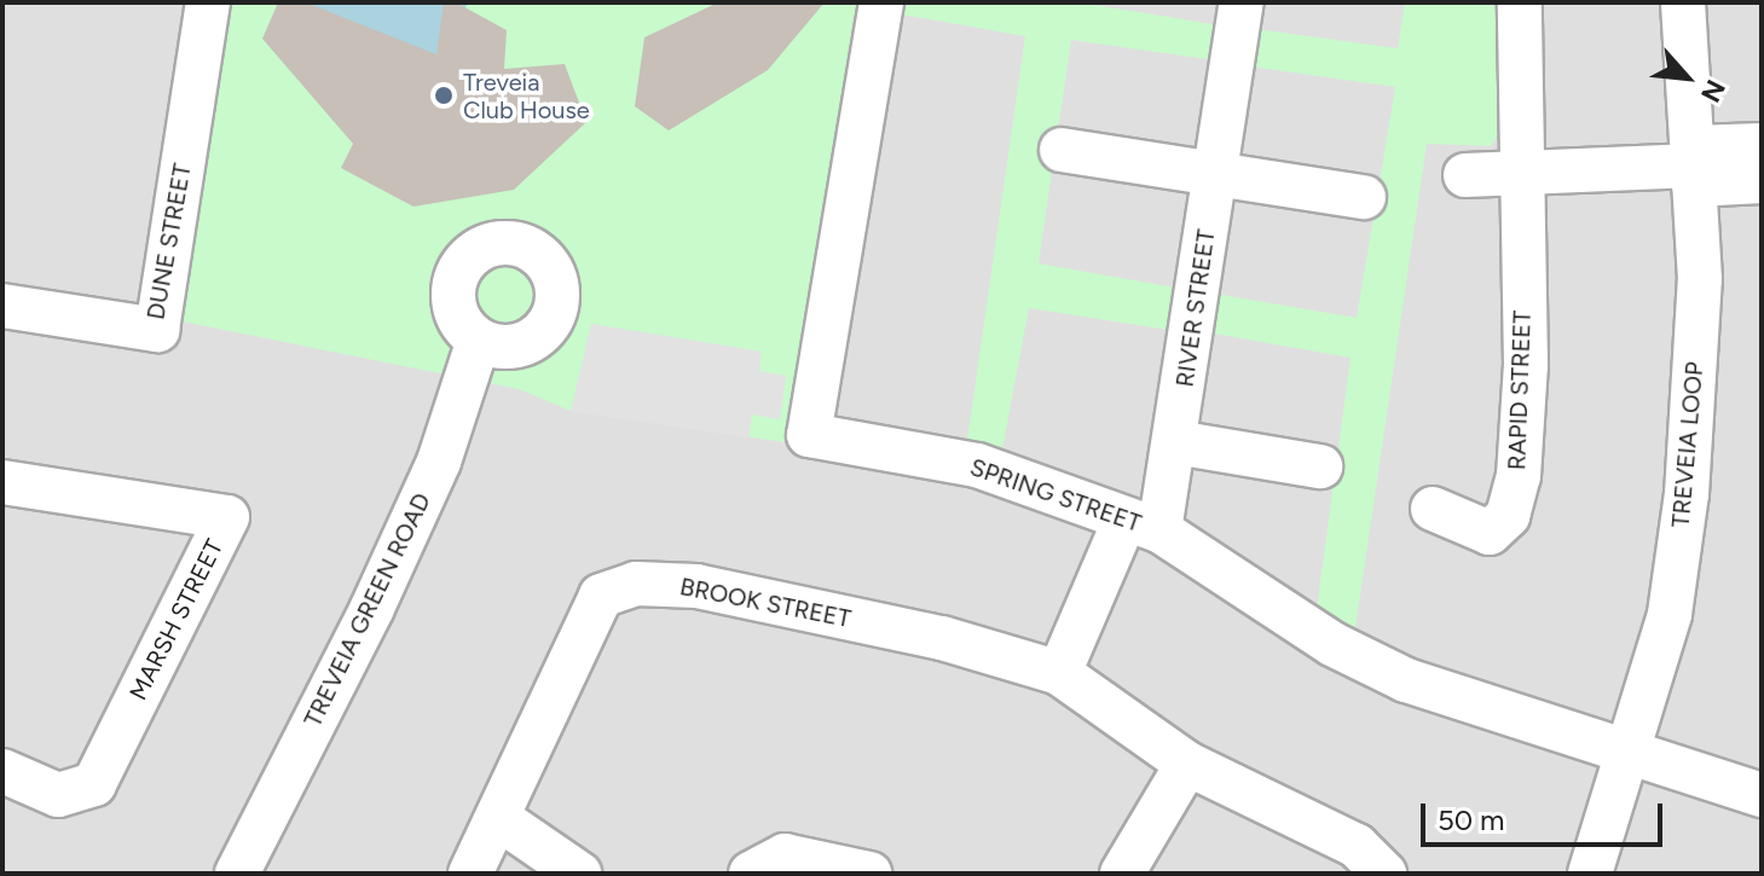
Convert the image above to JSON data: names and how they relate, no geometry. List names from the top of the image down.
{
  "streets": {
    "street": [
      "DUNE STREET",
      "RIVER STREET",
      "RAPID STREET",
      "TREVEIA LOOP",
      "SPRING STREET",
      "BROOK STREET",
      "TREVEIA GREEN ROAD",
      "MARSH STREET"
    ]
  },
  "crossings": [
    ["RIVER STREET", "SPRING STREET"],
    ["TREVEIA LOOP", "SPRING STREET"]
  ],
  "places": ["Treveia Club House"],
  "scale_bar": "50 m",
  "north": "bottom right"
}
